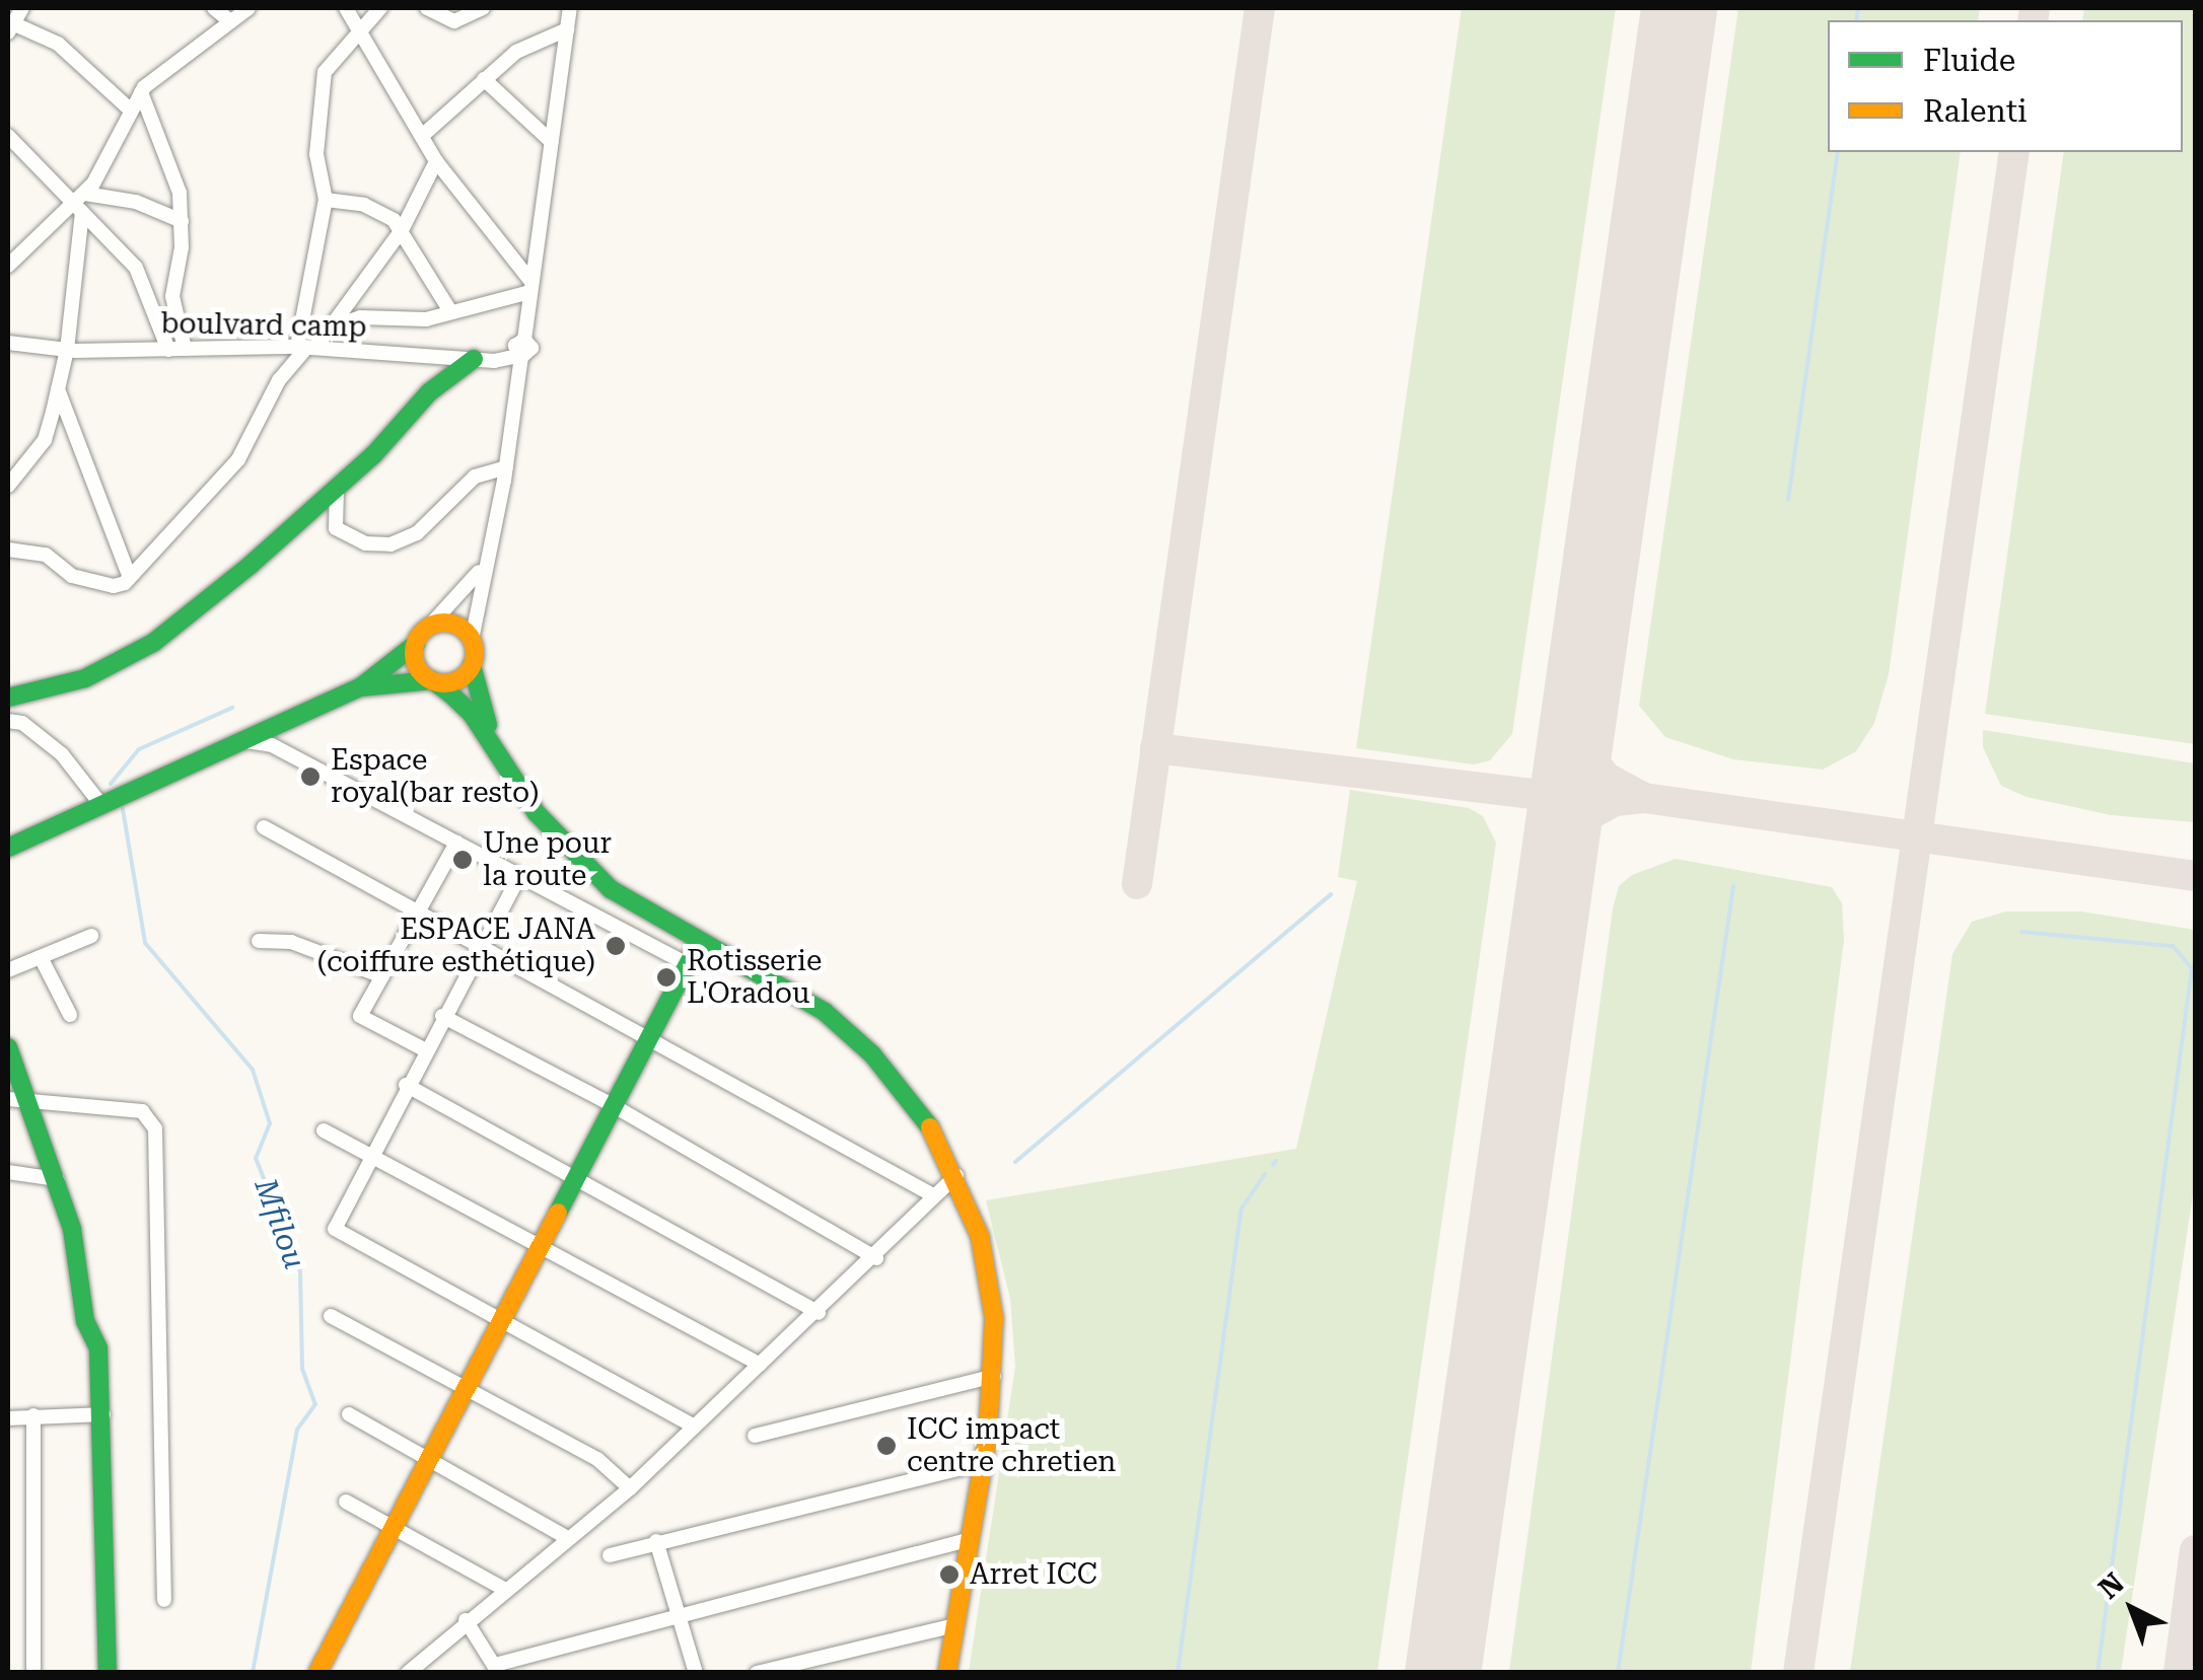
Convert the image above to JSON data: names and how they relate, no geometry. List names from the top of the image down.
{
  "streets": {
    "street": ["boulvard camp"]
  },
  "water": ["Mfilou"],
  "places": [
    "Espace royal(bar resto)",
    "Une pour la route",
    "ESPACE JANA (coiffure esthétique)",
    "Rotisserie L'Oradou",
    "ICC impact centre chretien",
    "Arret ICC"
  ],
  "legend": ["Fluide", "Ralenti"],
  "north": "top left"
}
